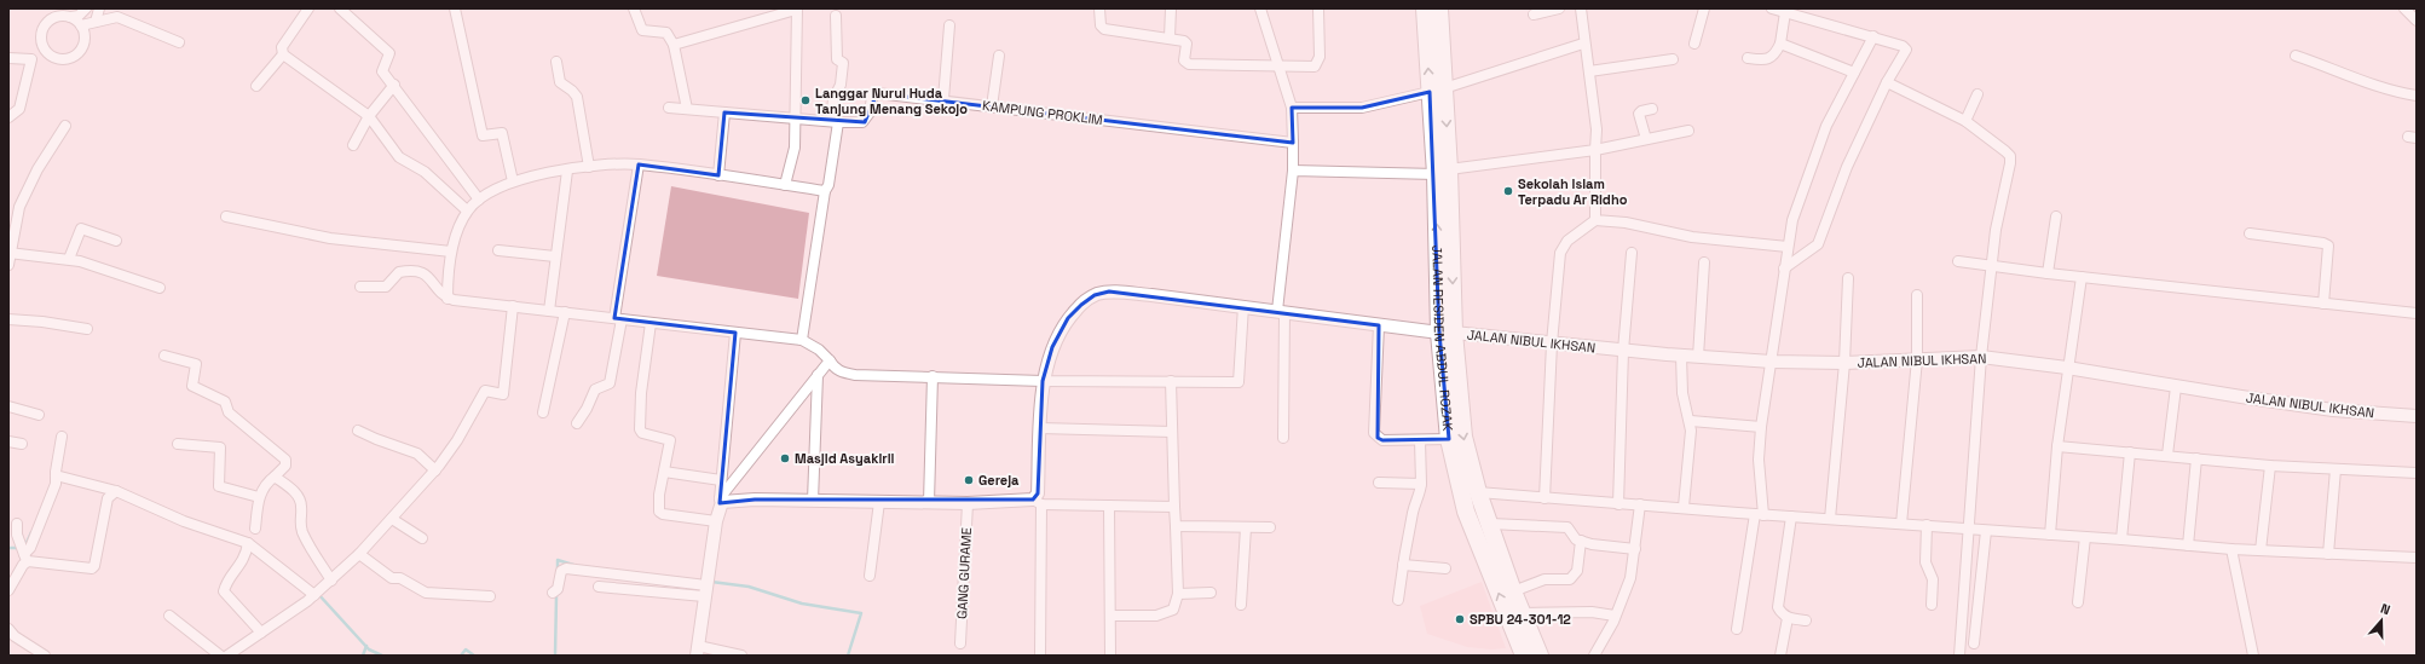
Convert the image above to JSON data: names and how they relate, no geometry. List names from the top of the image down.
{
  "streets": {
    "highway": ["JALAN RESIDEN ABDUL ROZAK"],
    "street": ["KAMPUNG PROKLIM", "JALAN NIBUL IKHSAN", "GANG GURAME"]
  },
  "crossings": [
    ["JALAN RESIDEN ABDUL ROZAK", "JALAN NIBUL IKHSAN"]
  ],
  "places": [
    "Langgar Nurul Huda Tanjung Menang Sekojo",
    "Sekolah Islam Terpadu Ar Ridho",
    "Masjid Asyakiril",
    "Gereja",
    "SPBU 24-301-12"
  ],
  "north": "top"
}
